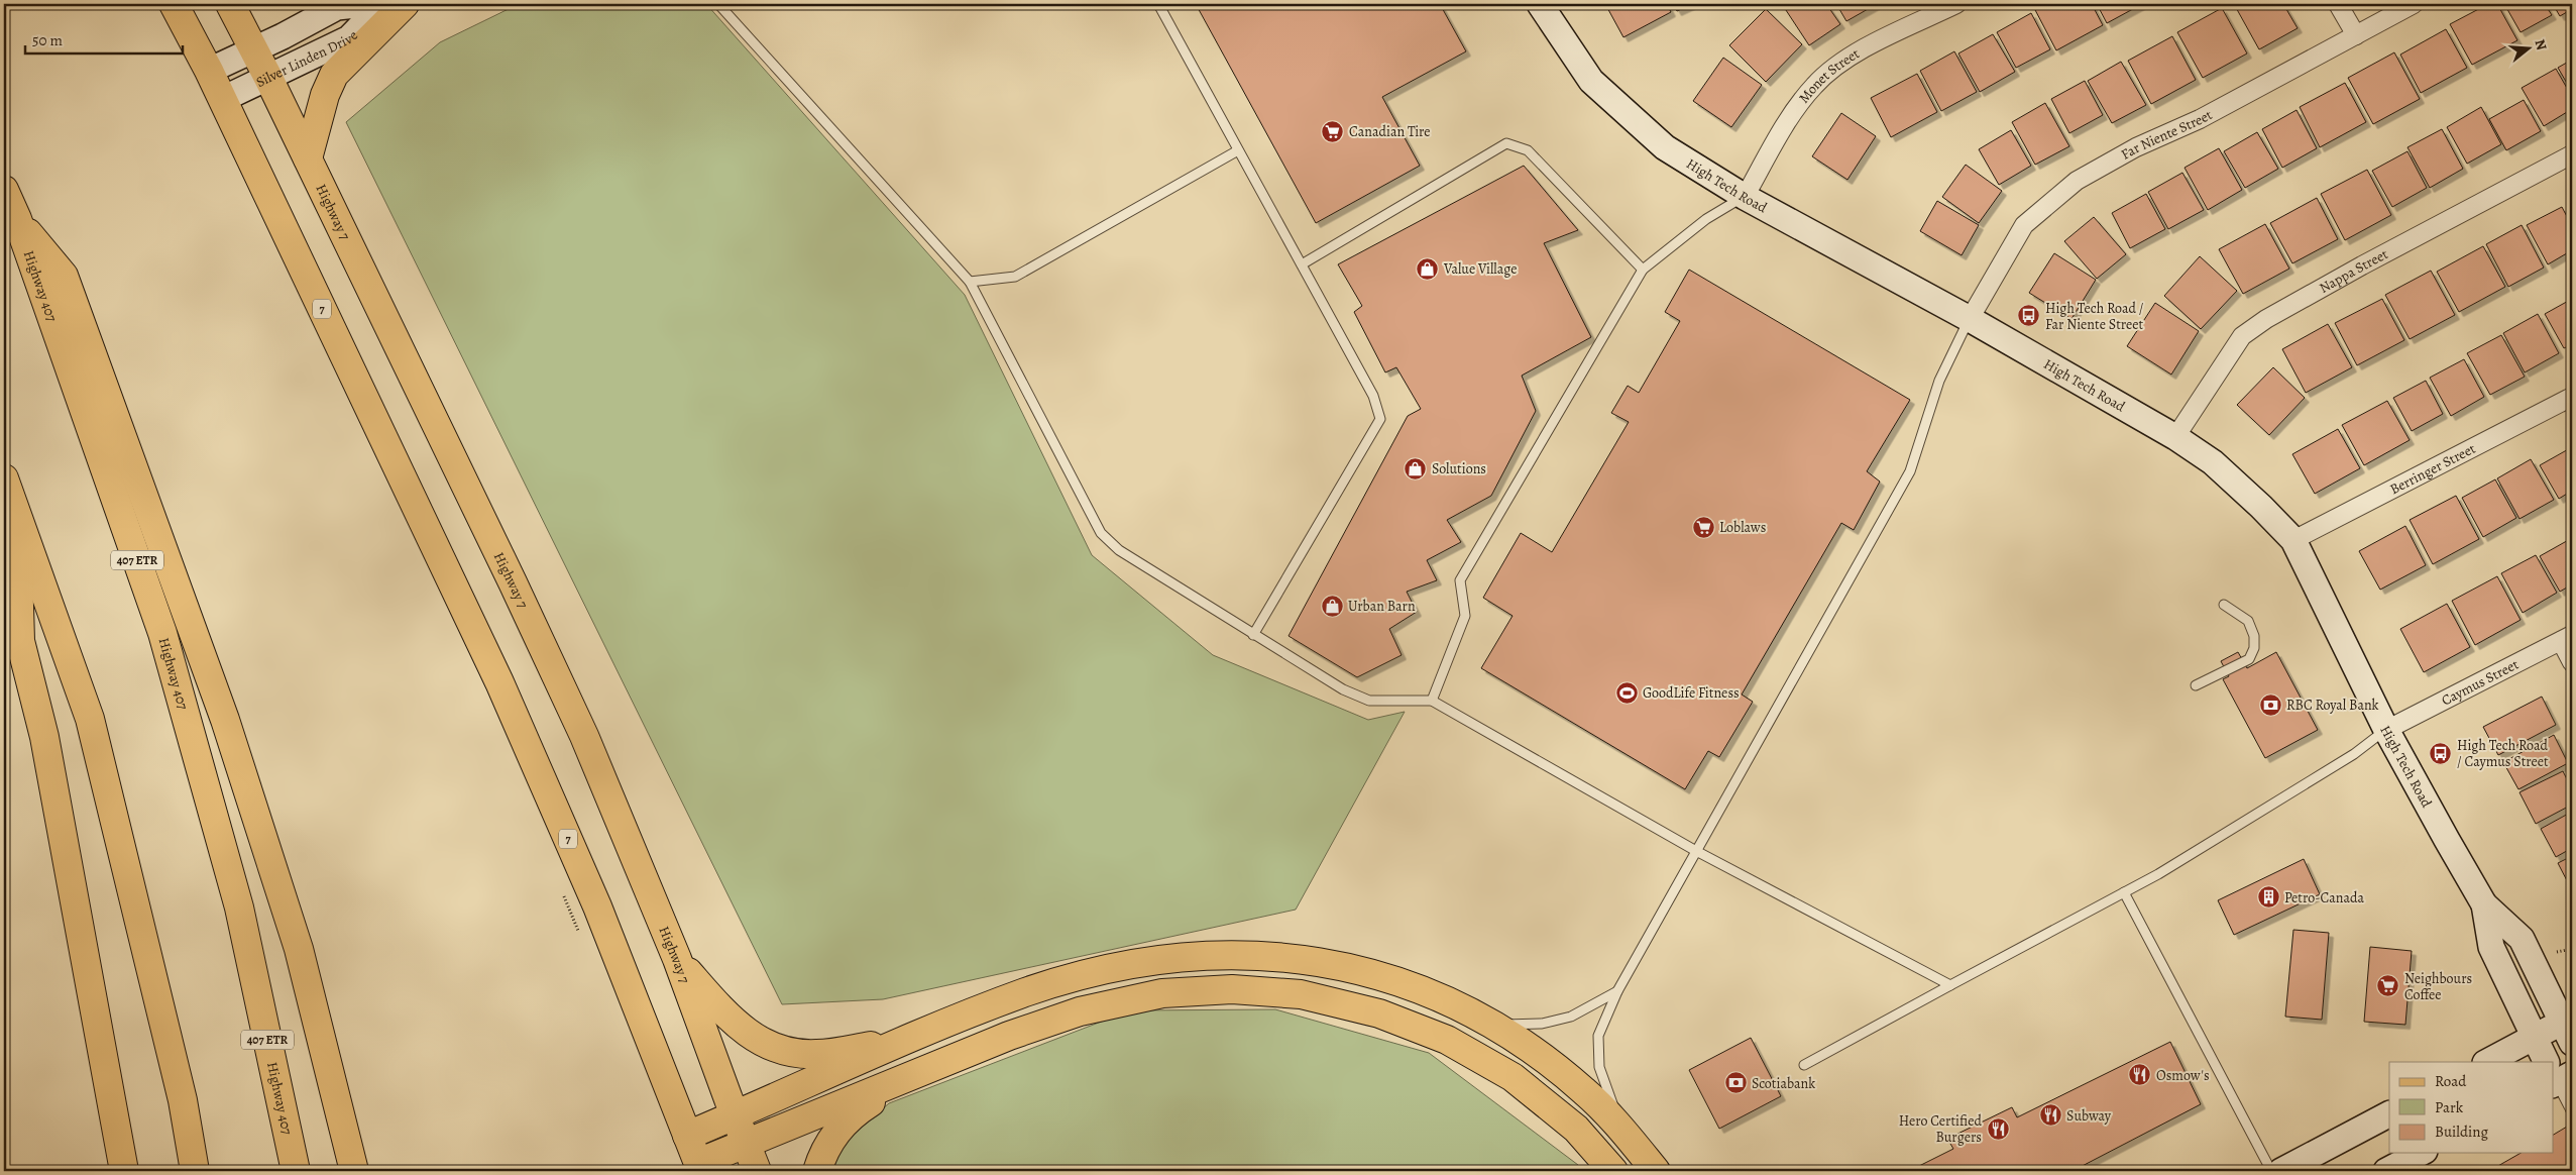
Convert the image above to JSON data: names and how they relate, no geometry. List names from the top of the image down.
{
  "streets": {
    "main road": [
      "Highway 7",
      "Highway 407",
      "7",
      "407 ETR"
    ],
    "street": [
      "Silver Linden Drive",
      "Monet Street",
      "Far Niente Street",
      "High Tech Road",
      "Nappa Street",
      "Berringer Street",
      "Caymus Street"
    ]
  },
  "crossings": [
    ["Silver Linden Drive", "Highway 7"],
    ["Silver Linden Drive", "7"],
    ["Monet Street", "High Tech Road"],
    ["Far Niente Street", "High Tech Road"],
    ["High Tech Road", "Nappa Street"],
    ["High Tech Road", "Berringer Street"],
    ["High Tech Road", "Caymus Street"]
  ],
  "places": {
    "supermarket": ["Canadian Tire", "Loblaws", "Neighbours Coffee"],
    "shop": ["Value Village", "Solutions", "Urban Barn"],
    "bus stop": ["High Tech Road / Far Niente Street", "High Tech Road / Caymus Street"],
    "sports": ["GoodLife Fitness"],
    "bank": ["RBC Royal Bank", "Scotiabank"],
    "building": ["Petro-Canada"],
    "restaurant": ["Osmow's", "Subway", "Hero Certified Burgers"]
  },
  "legend": ["Road", "Park", "Building"],
  "scale_bar": "50 m",
  "north": "right"
}
